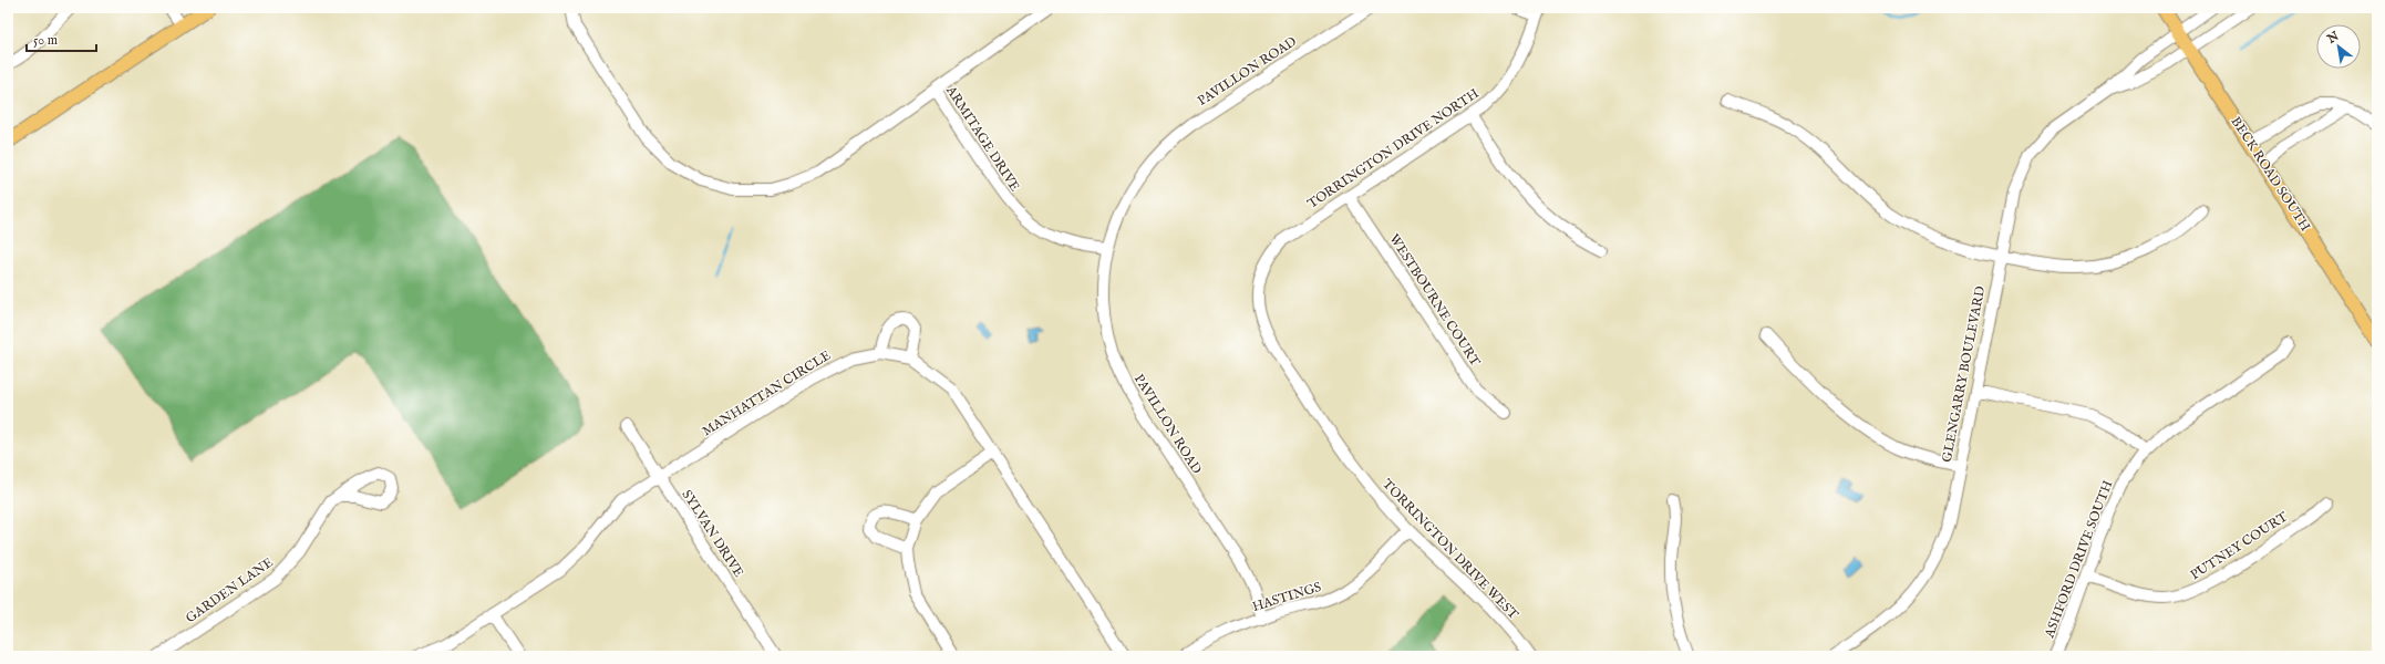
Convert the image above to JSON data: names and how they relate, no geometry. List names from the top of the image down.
{
  "streets": {
    "main road": ["BECK ROAD SOUTH"],
    "street": [
      "PAVILLON ROAD",
      "ARMITAGE DRIVE",
      "TORRINGTON DRIVE NORTH",
      "WESTBOURNE COURT",
      "GLENGARRY BOULEVARD",
      "MANHATTAN CIRCLE",
      "SYLVAN DRIVE",
      "PUTNEY COURT",
      "TORRINGTON DRIVE WEST",
      "ASHFORD DRIVE SOUTH",
      "GARDEN LANE",
      "HASTINGS"
    ]
  },
  "crossings": [
    ["PAVILLON ROAD", "ARMITAGE DRIVE"],
    ["PAVILLON ROAD", "HASTINGS"],
    ["TORRINGTON DRIVE NORTH", "WESTBOURNE COURT"],
    ["TORRINGTON DRIVE NORTH", "TORRINGTON DRIVE WEST"],
    ["BECK ROAD SOUTH", "GLENGARRY BOULEVARD"],
    ["MANHATTAN CIRCLE", "SYLVAN DRIVE"],
    ["PUTNEY COURT", "ASHFORD DRIVE SOUTH"],
    ["TORRINGTON DRIVE WEST", "HASTINGS"]
  ],
  "scale_bar": "50 m",
  "north": "top left"
}
